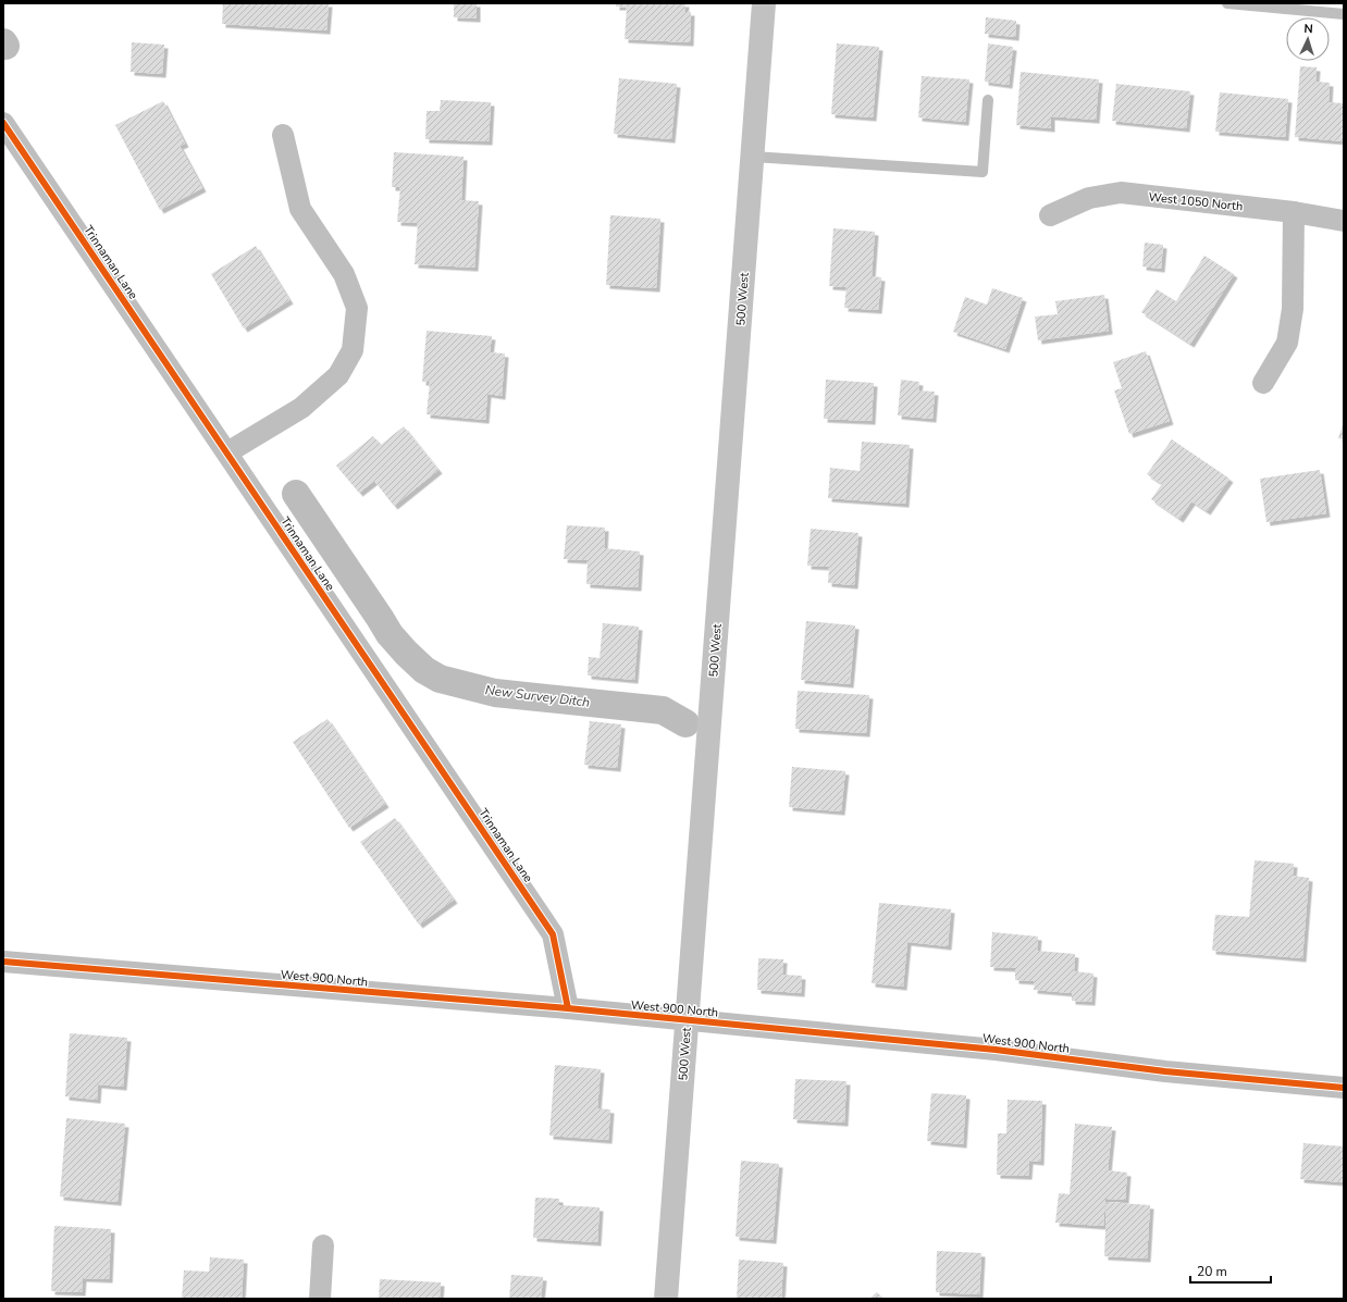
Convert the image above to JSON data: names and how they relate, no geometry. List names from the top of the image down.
{
  "streets": {
    "main road": ["500 West"],
    "street": ["West 1050 North", "Trinnaman Lane", "West 900 North"]
  },
  "crossings": [
    ["Trinnaman Lane", "West 900 North"],
    ["500 West", "West 900 North"]
  ],
  "water": ["New Survey Ditch"],
  "scale_bar": "20 m",
  "north": "top"
}
